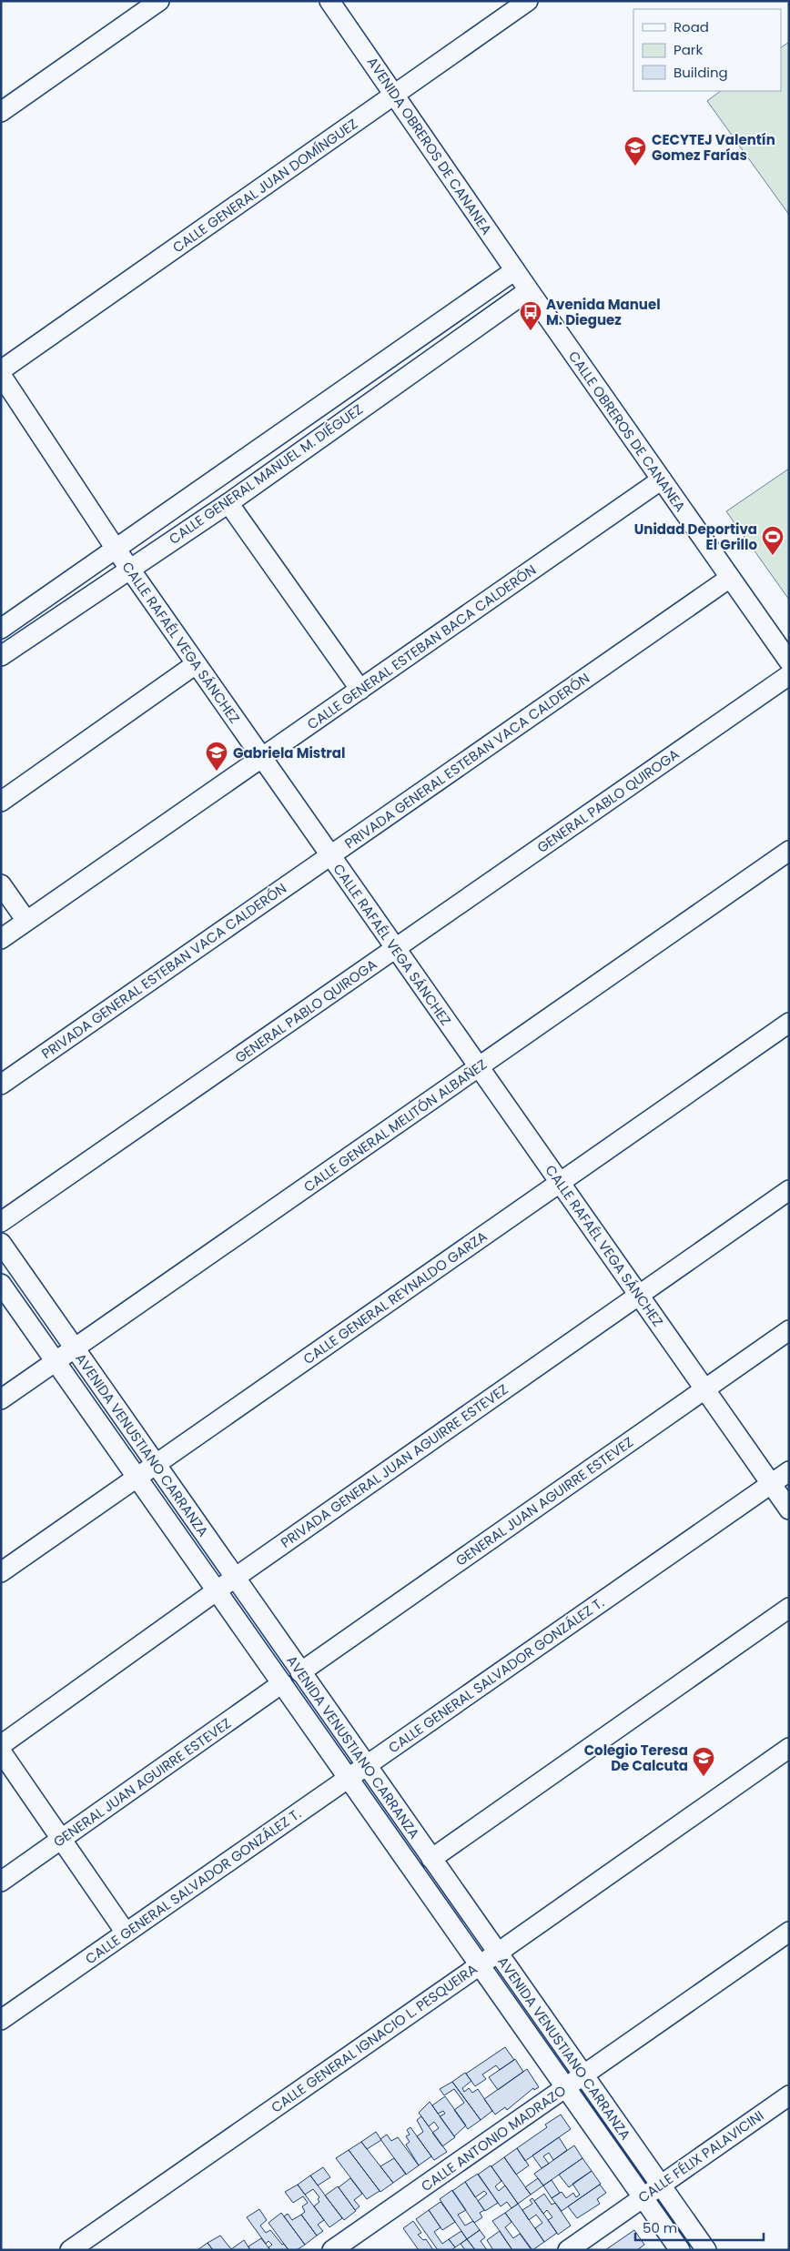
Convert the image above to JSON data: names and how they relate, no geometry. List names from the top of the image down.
{
  "streets": {
    "street": [
      "AVENIDA OBREROS DE CANANEA",
      "CALLE GENERAL JUAN DOMÍNGUEZ",
      "CALLE OBREROS DE CANANEA",
      "CALLE GENERAL MANUEL M. DIÉGUEZ",
      "CALLE RAFAÉL VEGA SÁNCHEZ",
      "CALLE GENERAL ESTEBAN BACA CALDERÓN",
      "PRIVADA GENERAL ESTEBAN VACA CALDERÓN",
      "GENERAL PABLO QUIROGA",
      "CALLE GENERAL MELITÓN ALBAÑEZ",
      "CALLE GENERAL REYNALDO GARZA",
      "AVENIDA VENUSTIANO CARRANZA",
      "PRIVADA GENERAL JUAN AGUIRRE ESTEVEZ",
      "GENERAL JUAN AGUIRRE ESTEVEZ",
      "CALLE GENERAL SALVADOR GONZÁLEZ T.",
      "CALLE GENERAL IGNACIO L. PESQUEIRA",
      "CALLE ANTONIO MADRAZO",
      "CALLE FÉLIX PALAVICINI"
    ]
  },
  "crossings": [
    ["AVENIDA OBREROS DE CANANEA", "CALLE GENERAL JUAN DOMÍNGUEZ"],
    ["AVENIDA OBREROS DE CANANEA", "CALLE OBREROS DE CANANEA"],
    ["AVENIDA OBREROS DE CANANEA", "CALLE GENERAL MANUEL M. DIÉGUEZ"],
    ["CALLE OBREROS DE CANANEA", "CALLE GENERAL MANUEL M. DIÉGUEZ"],
    ["CALLE OBREROS DE CANANEA", "CALLE GENERAL ESTEBAN BACA CALDERÓN"],
    ["CALLE OBREROS DE CANANEA", "PRIVADA GENERAL ESTEBAN VACA CALDERÓN"],
    ["CALLE GENERAL MANUEL M. DIÉGUEZ", "CALLE RAFAÉL VEGA SÁNCHEZ"],
    ["CALLE RAFAÉL VEGA SÁNCHEZ", "CALLE GENERAL ESTEBAN BACA CALDERÓN"],
    ["CALLE RAFAÉL VEGA SÁNCHEZ", "PRIVADA GENERAL ESTEBAN VACA CALDERÓN"],
    ["CALLE RAFAÉL VEGA SÁNCHEZ", "GENERAL PABLO QUIROGA"],
    ["CALLE RAFAÉL VEGA SÁNCHEZ", "CALLE GENERAL MELITÓN ALBAÑEZ"],
    ["CALLE RAFAÉL VEGA SÁNCHEZ", "CALLE GENERAL REYNALDO GARZA"],
    ["CALLE RAFAÉL VEGA SÁNCHEZ", "PRIVADA GENERAL JUAN AGUIRRE ESTEVEZ"],
    ["CALLE RAFAÉL VEGA SÁNCHEZ", "GENERAL JUAN AGUIRRE ESTEVEZ"],
    ["CALLE RAFAÉL VEGA SÁNCHEZ", "CALLE GENERAL SALVADOR GONZÁLEZ T."],
    ["CALLE GENERAL MELITÓN ALBAÑEZ", "AVENIDA VENUSTIANO CARRANZA"],
    ["CALLE GENERAL REYNALDO GARZA", "AVENIDA VENUSTIANO CARRANZA"],
    ["AVENIDA VENUSTIANO CARRANZA", "PRIVADA GENERAL JUAN AGUIRRE ESTEVEZ"],
    ["AVENIDA VENUSTIANO CARRANZA", "GENERAL JUAN AGUIRRE ESTEVEZ"],
    ["AVENIDA VENUSTIANO CARRANZA", "CALLE GENERAL SALVADOR GONZÁLEZ T."],
    ["AVENIDA VENUSTIANO CARRANZA", "CALLE GENERAL IGNACIO L. PESQUEIRA"],
    ["AVENIDA VENUSTIANO CARRANZA", "CALLE ANTONIO MADRAZO"],
    ["AVENIDA VENUSTIANO CARRANZA", "CALLE FÉLIX PALAVICINI"]
  ],
  "places": {
    "school or university": ["CECYTEJ Valentín Gomez Farías", "Gabriela Mistral", "Colegio Teresa De Calcuta"],
    "bus stop": ["Avenida Manuel M. Dieguez"],
    "sports": ["Unidad Deportiva El Grillo"]
  },
  "legend": ["Road", "Park", "Building"],
  "scale_bar": "50 m"
}
